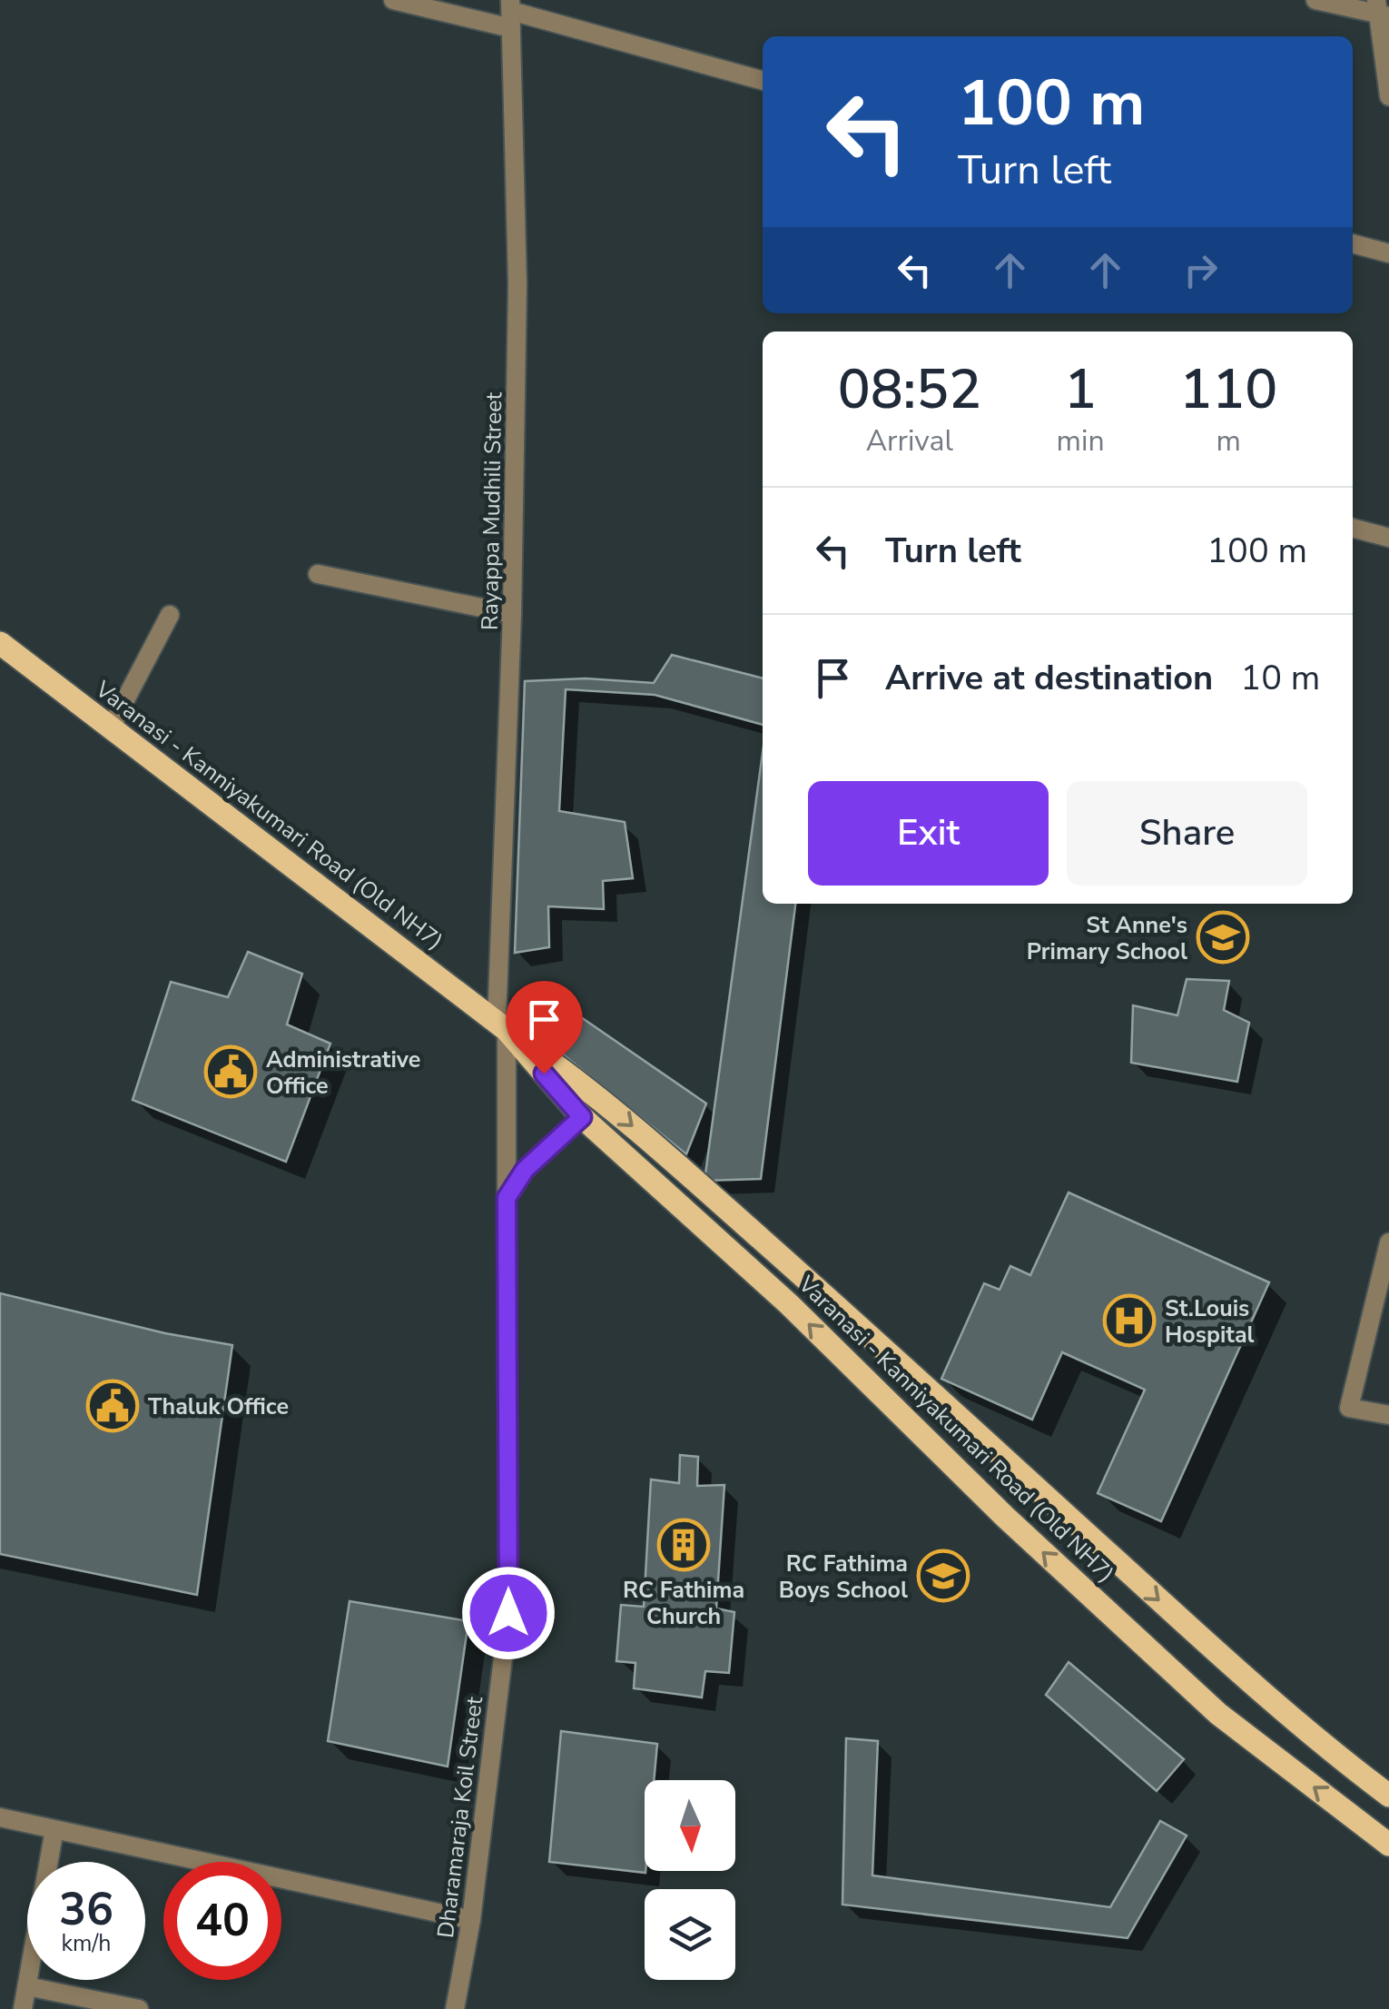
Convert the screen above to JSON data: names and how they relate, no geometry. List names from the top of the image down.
{
  "streets": {
    "main road": ["Varanasi - Kanniyakumari Road (Old NH7)"],
    "street": ["Rayappa Mudhili Street", "Dharamaraja Koil Street"]
  },
  "crossings": [
    ["Rayappa Mudhili Street", "Varanasi - Kanniyakumari Road (Old NH7)"],
    ["Rayappa Mudhili Street", "Dharamaraja Koil Street"]
  ],
  "places": {
    "school or university": ["St Anne's Primary School", "RC Fathima Boys School"],
    "public building": ["Administrative Office", "Thaluk Office"],
    "hospital": ["St.Louis Hospital"],
    "building": ["RC Fathima Church"]
  },
  "north": "bottom",
  "page": {
    "turn": ["100 m", "Turn left"],
    "eta": [
      "08:52",
      "Arrival",
      "1",
      "min",
      "110",
      "m"
    ],
    "list": [
      {
        "name": "Turn left",
        "value": "100 m"
      },
      {
        "name": "Arrive at destination",
        "value": "10 m"
      }
    ],
    "buttons": ["Exit", "Share"],
    "speed": "36 km/h",
    "limit": "40"
  }
}
